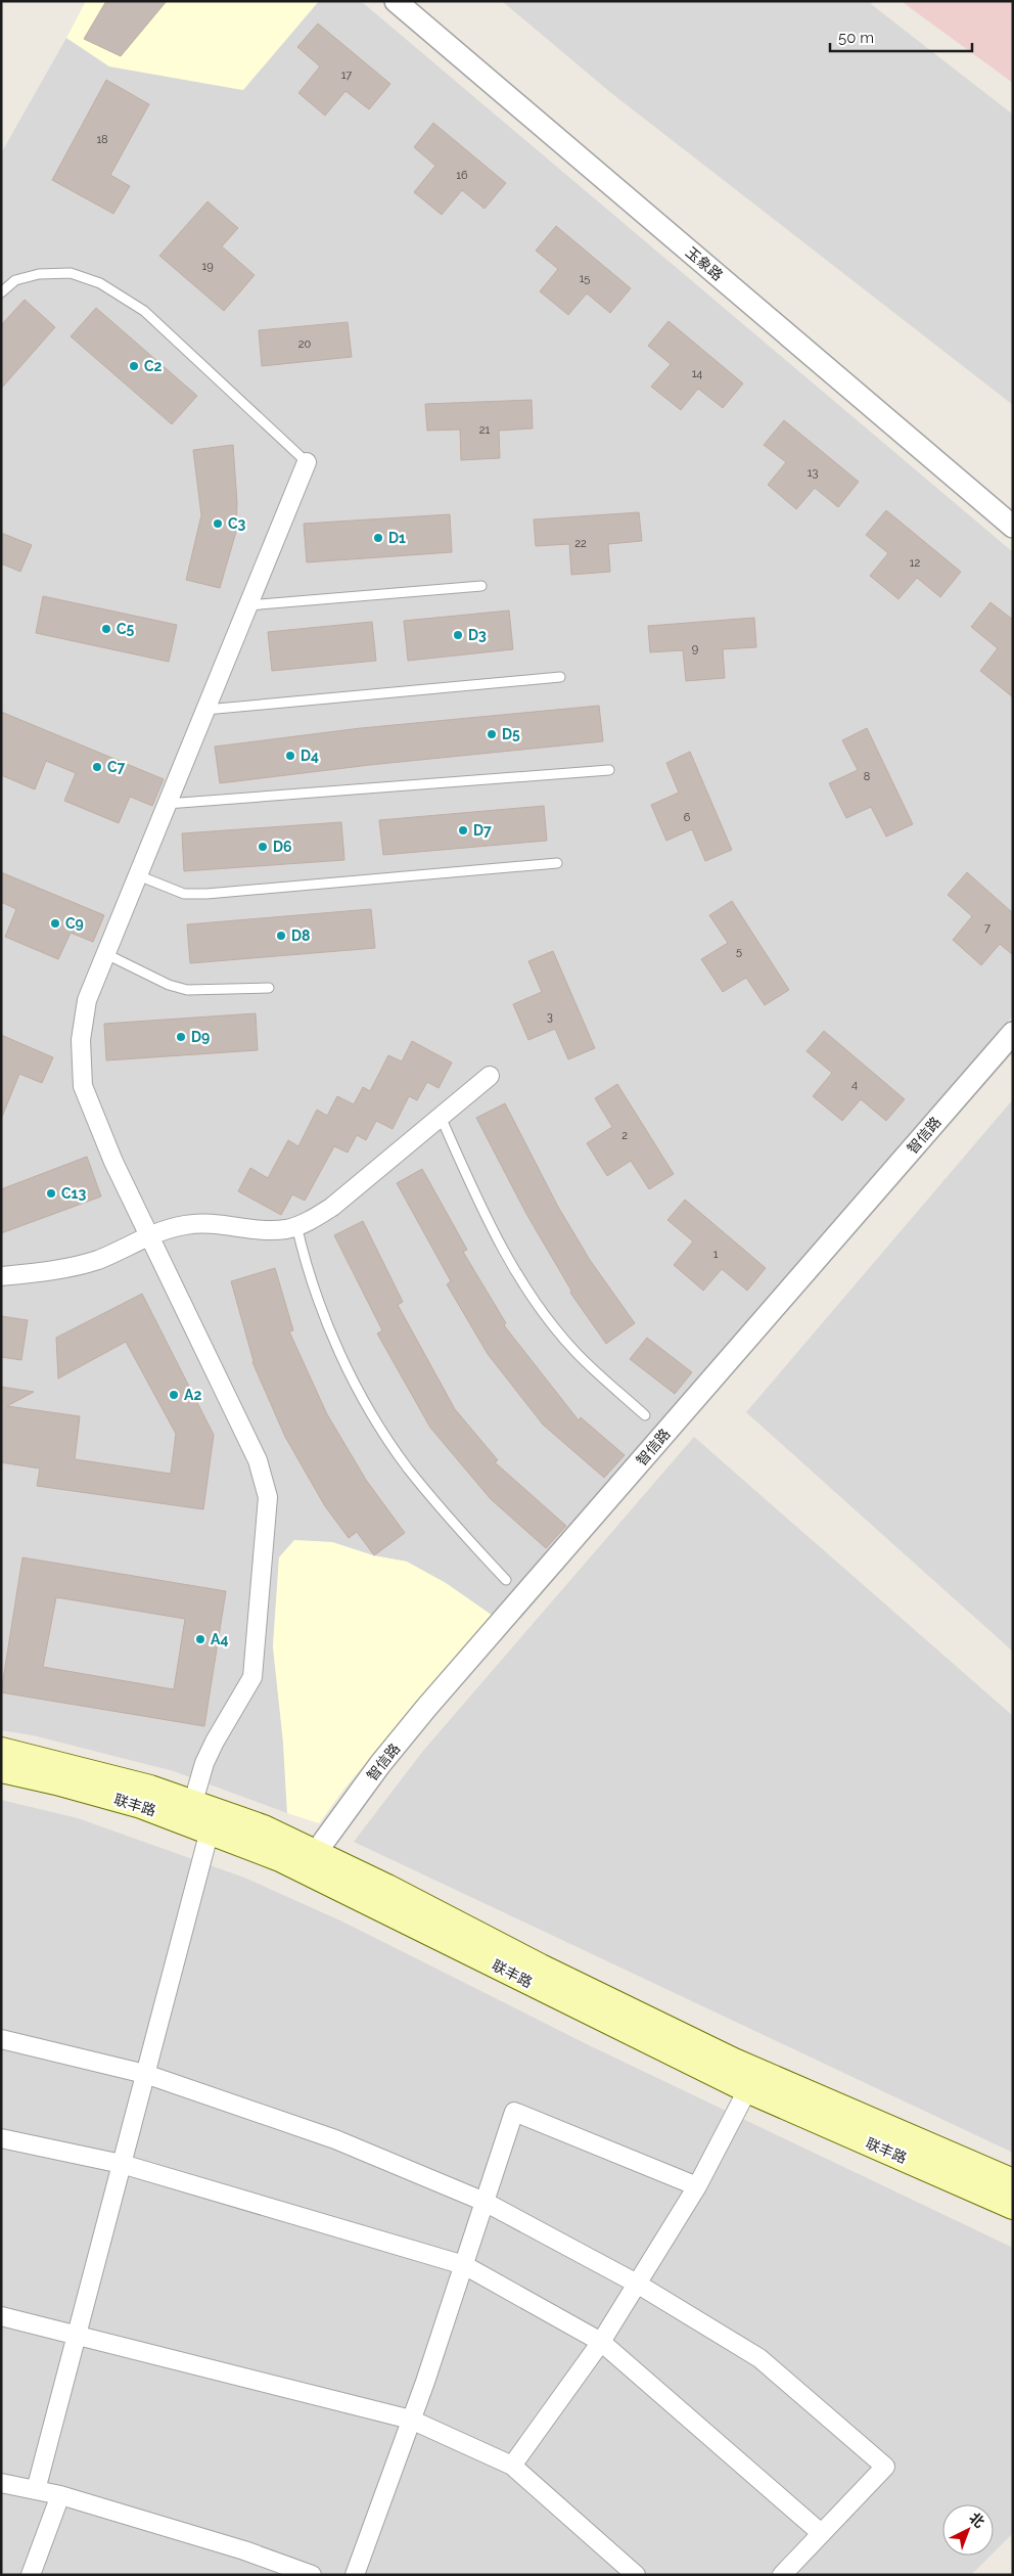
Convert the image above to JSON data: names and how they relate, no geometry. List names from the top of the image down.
{
  "streets": {
    "main road": ["联丰路"],
    "street": ["玉象路", "智信路"]
  },
  "crossings": [
    ["智信路", "联丰路"]
  ],
  "places": [
    "C2",
    "C3",
    "D1",
    "C5",
    "D3",
    "D5",
    "D4",
    "C7",
    "D7",
    "D6",
    "C9",
    "D8",
    "D9",
    "C13",
    "A2",
    "A4"
  ],
  "house_numbers": [
    "17",
    "18",
    "16",
    "19",
    "15",
    "20",
    "14",
    "21",
    "13",
    "22",
    "12",
    "9",
    "8",
    "6",
    "7",
    "5",
    "3",
    "4",
    "2",
    "1"
  ],
  "scale_bar": "50 m",
  "north": "top right"
}
